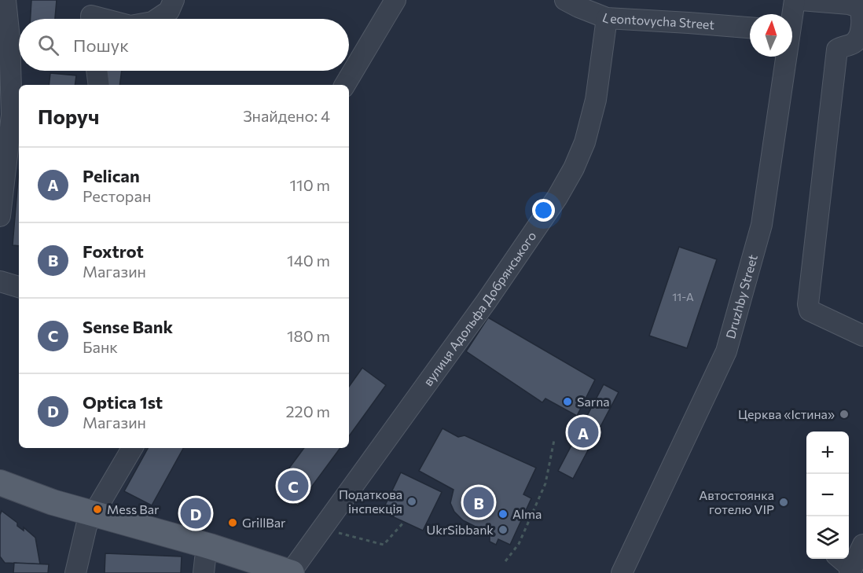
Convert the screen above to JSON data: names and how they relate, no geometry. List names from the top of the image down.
{
  "streets": {
    "street": ["Leontovycha Street", "Druzhby Street", "вулиця Адольфа Добрянського"]
  },
  "crossings": [
    ["Leontovycha Street", "вулиця Адольфа Добрянського"]
  ],
  "places": [
    "Sarna",
    "Церква «Істина»",
    "Податкова інспекція",
    "Автостоянка готелю VIP",
    "Mess Bar",
    "Alma",
    "GrillBar",
    "UkrSibbank"
  ],
  "house_numbers": ["11-А"],
  "north": "top",
  "page": {
    "search": "Пошук",
    "heading": ["Поруч", "Знайдено: 4"],
    "list": [
      {
        "mark": "A",
        "name": "Pelican",
        "note": "Ресторан",
        "value": "110 m"
      },
      {
        "mark": "B",
        "name": "Foxtrot",
        "note": "Магазин",
        "value": "140 m"
      },
      {
        "mark": "C",
        "name": "Sense Bank",
        "note": "Банк",
        "value": "180 m"
      },
      {
        "mark": "D",
        "name": "Optica 1st",
        "note": "Магазин",
        "value": "220 m"
      }
    ],
    "pins": [
      "A",
      "C",
      "B",
      "D"
    ],
    "map_buttons": ["+", "−"]
  }
}
